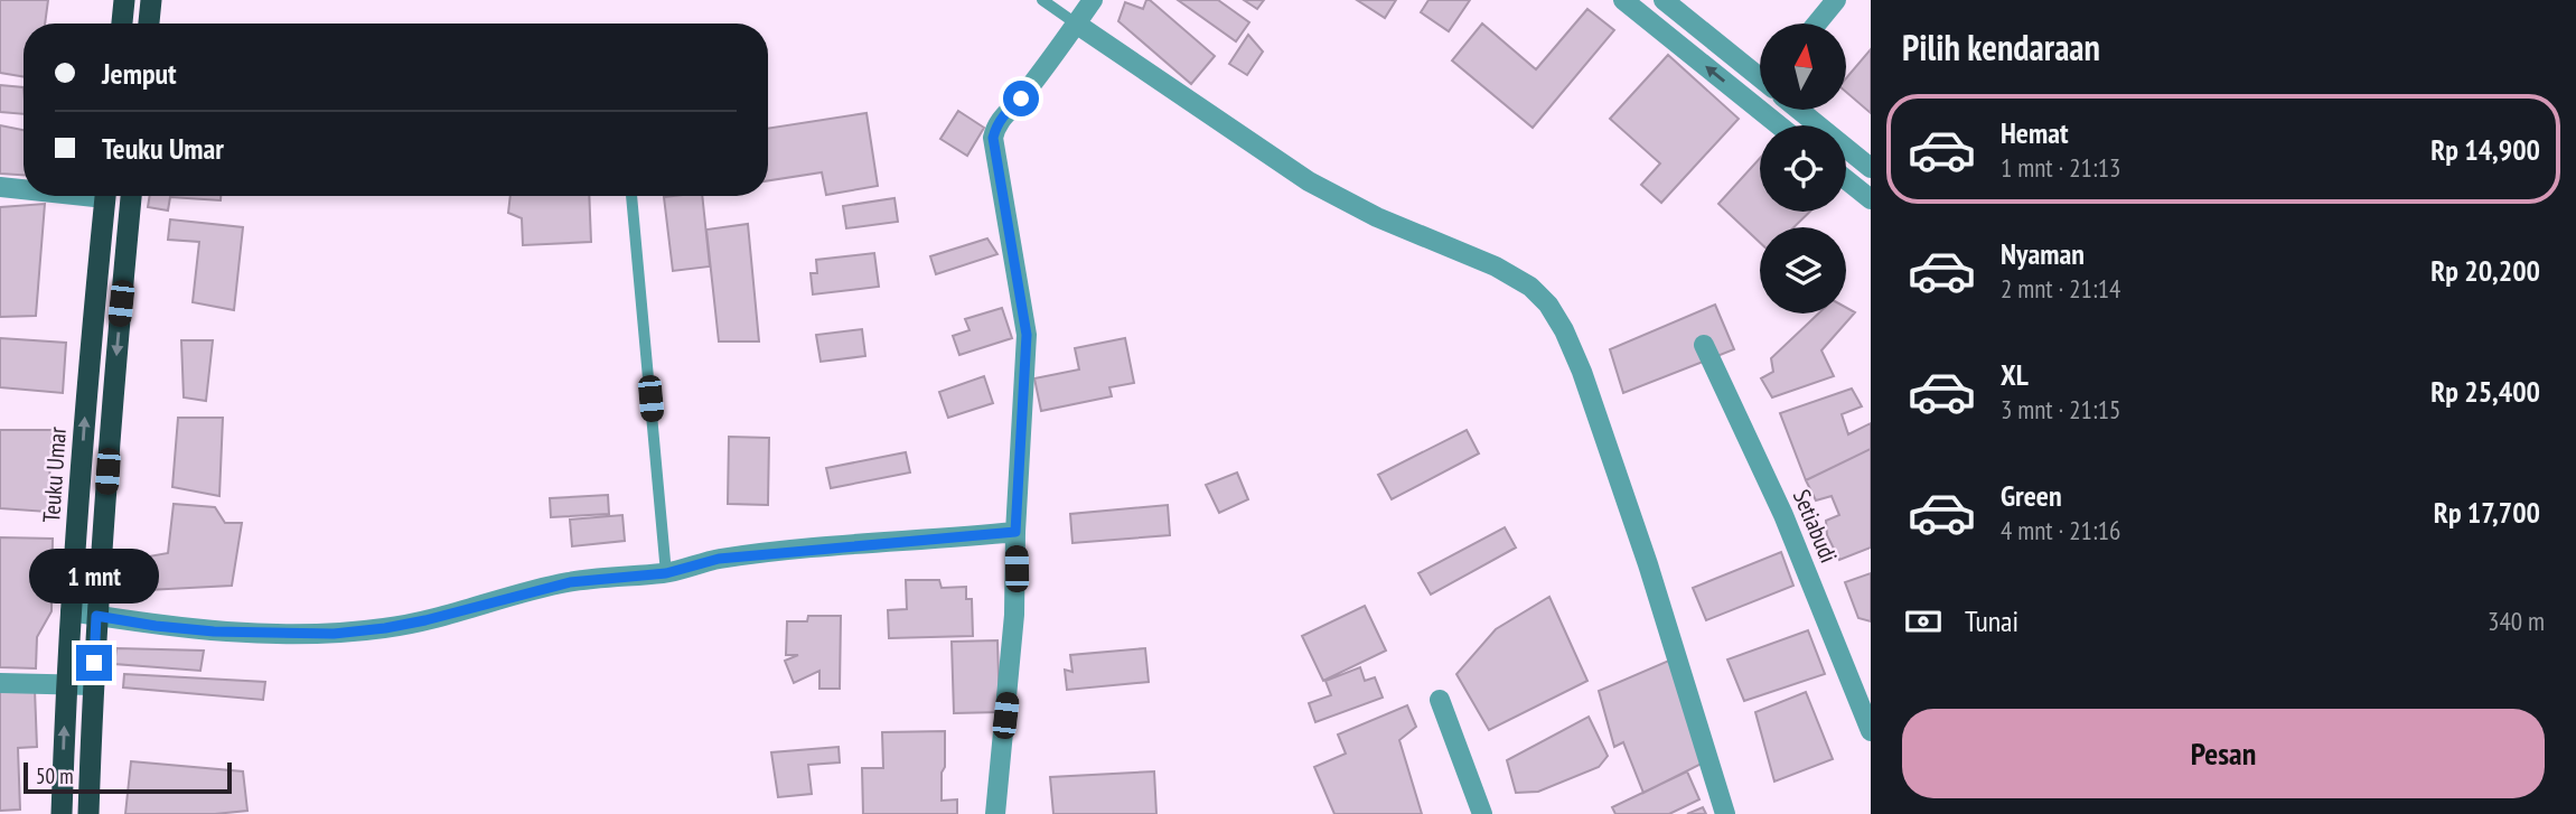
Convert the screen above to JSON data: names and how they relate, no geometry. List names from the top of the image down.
{
  "streets": {
    "highway": ["Teuku Umar"],
    "street": ["Setiabudi"]
  },
  "scale_bar": "50 m",
  "north": "top",
  "page": {
    "heading": "Pilih kendaraan",
    "banner": ["Jemput", "Teuku Umar"],
    "list": [
      {
        "name": "Hemat",
        "note": "1 mnt · 21:13",
        "value": "Rp 14,900"
      },
      {
        "name": "Nyaman",
        "note": "2 mnt · 21:14",
        "value": "Rp 20,200"
      },
      {
        "name": "XL",
        "note": "3 mnt · 21:15",
        "value": "Rp 25,400"
      },
      {
        "name": "Green",
        "note": "4 mnt · 21:16",
        "value": "Rp 17,700"
      }
    ],
    "bubble": "1 mnt",
    "pay": ["Tunai", "340 m"],
    "buttons": "Pesan",
    "scale": "50 m"
  }
}
